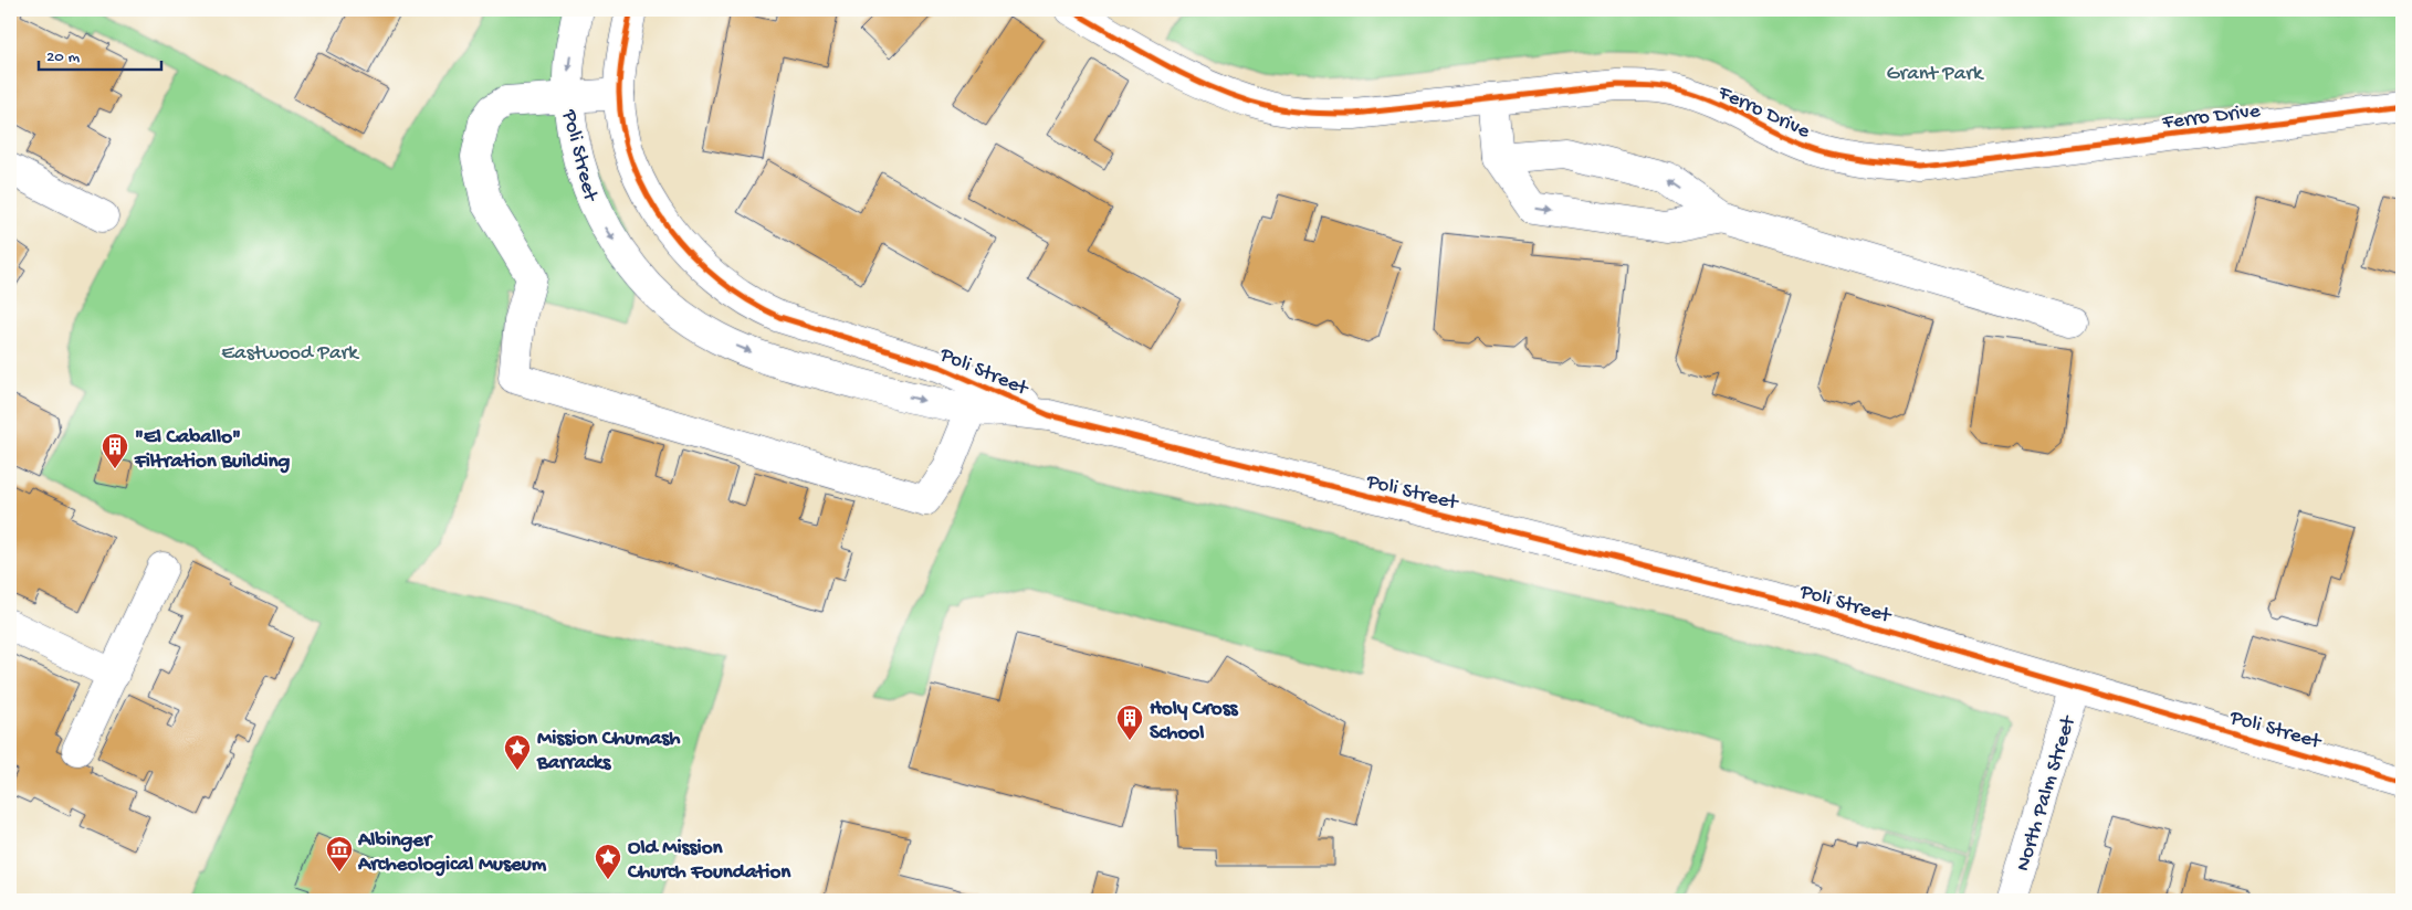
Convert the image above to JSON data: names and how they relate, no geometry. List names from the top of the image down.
{
  "streets": {
    "main road": ["Ferro Drive", "Poli Street", "North Palm Street"]
  },
  "crossings": [
    ["Poli Street", "North Palm Street"]
  ],
  "parks": ["Grant Park", "Eastwood Park"],
  "places": {
    "building": ["\"El Caballo\" Filtration Building", "Holy Cross School"],
    "place": ["Mission Chumash Barracks", "Old Mission Church Foundation"],
    "museum": ["Albinger Archeological Museum"]
  },
  "scale_bar": "20 m"
}
